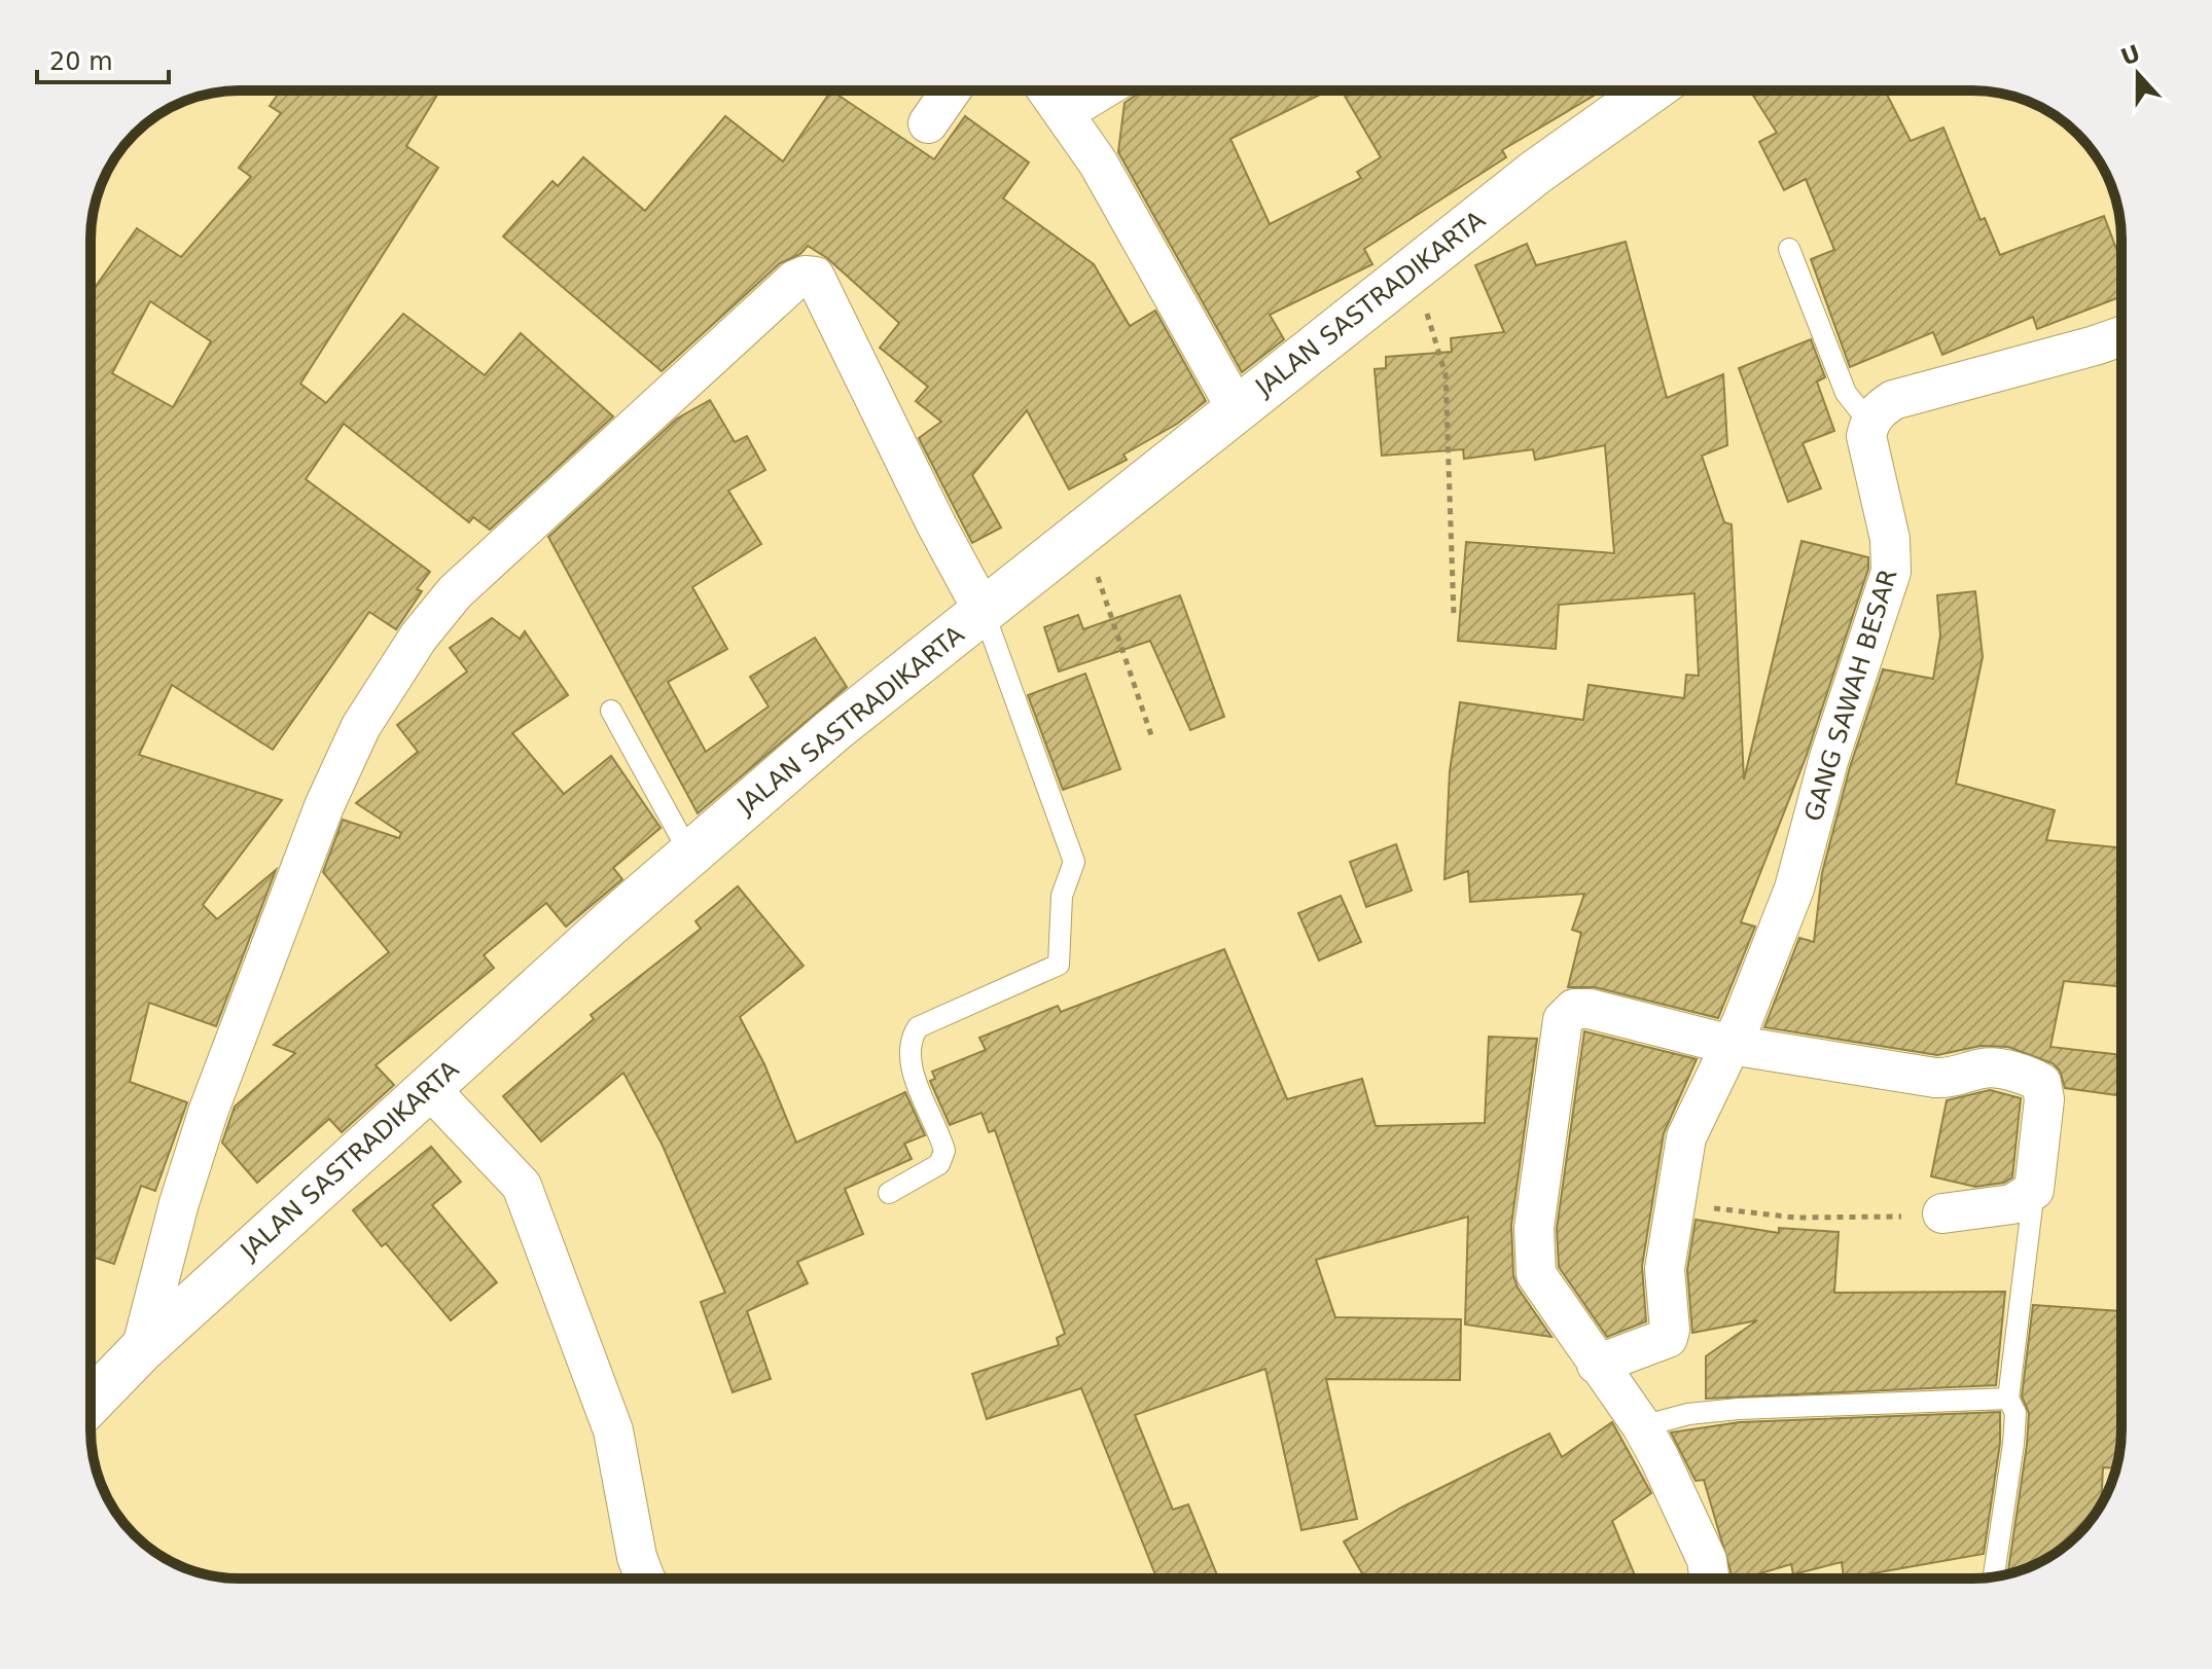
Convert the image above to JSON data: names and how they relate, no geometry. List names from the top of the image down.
{
  "streets": {
    "street": ["JALAN SASTRADIKARTA", "GANG SAWAH BESAR"]
  },
  "scale_bar": "20 m",
  "north": "top"
}
